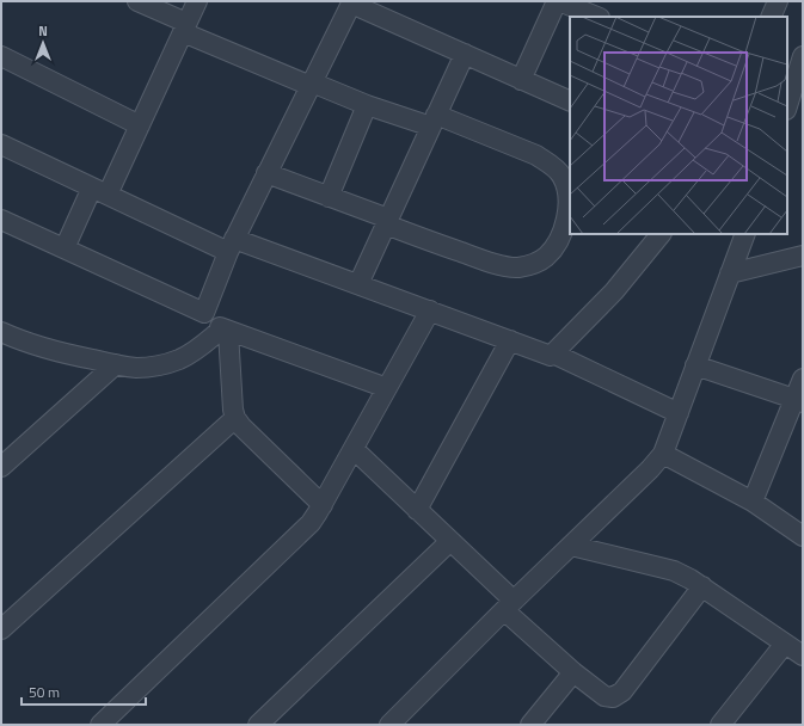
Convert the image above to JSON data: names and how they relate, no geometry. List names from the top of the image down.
{
  "scale_bar": "50 m",
  "north": "top"
}
